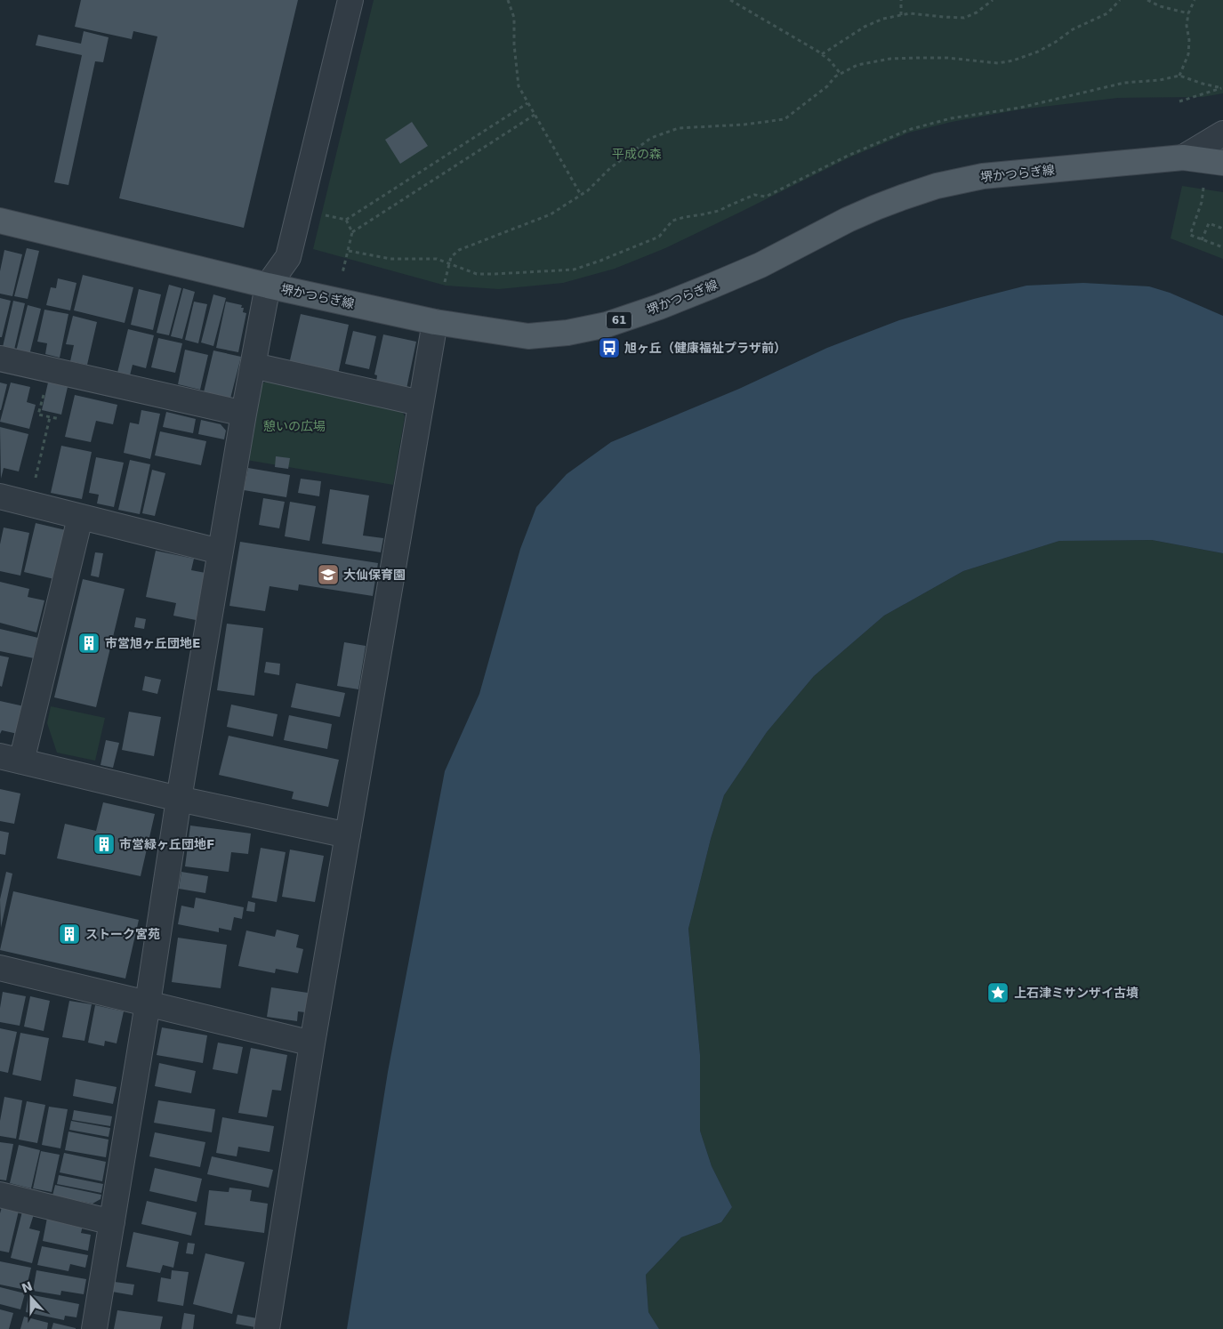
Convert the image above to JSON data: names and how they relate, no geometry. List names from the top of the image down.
{
  "streets": {
    "main road": ["堺かつらぎ線", "61"]
  },
  "parks": ["平成の森", "憩いの広場"],
  "places": {
    "bus stop": ["旭ヶ丘（健康福祉プラザ前）"],
    "school or university": ["大仙保育園"],
    "building": ["市営旭ヶ丘団地E", "市営緑ヶ丘団地F", "ストーク宮苑"],
    "place": ["上石津ミサンザイ古墳"]
  },
  "north": "top"
}
